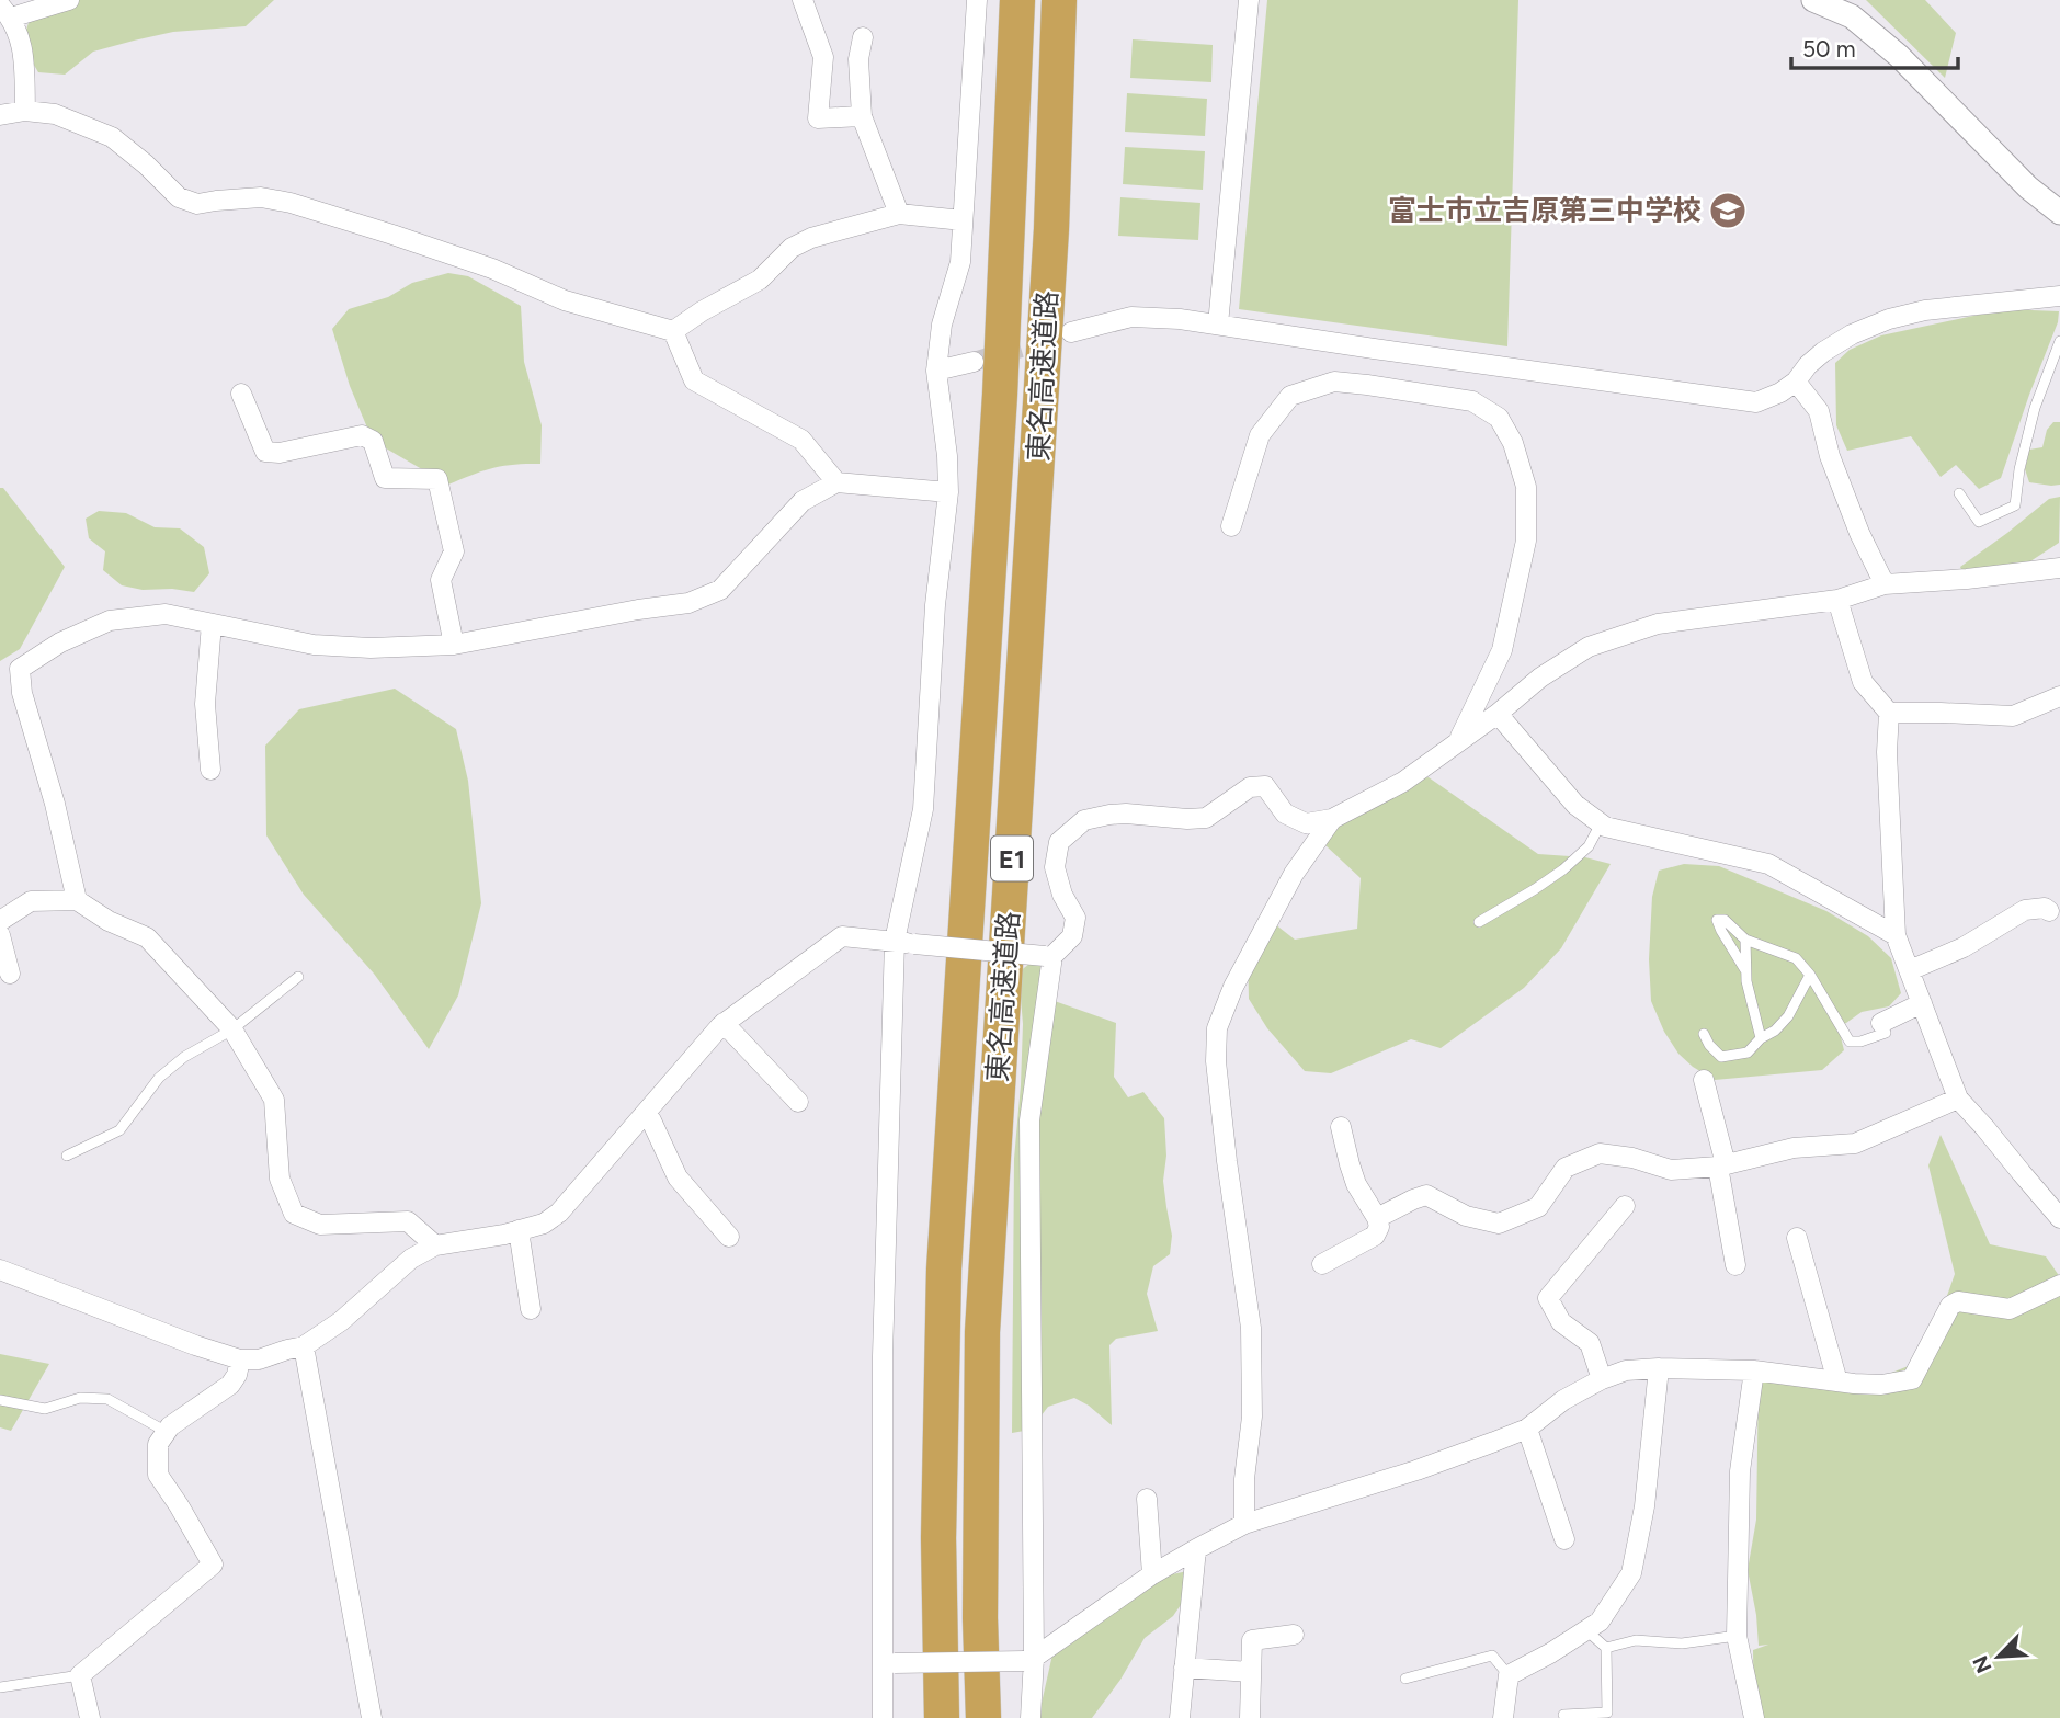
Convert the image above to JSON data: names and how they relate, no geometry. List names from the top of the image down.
{
  "streets": {
    "highway": ["東名高速道路", "E1"]
  },
  "places": {
    "school or university": ["富士市立吉原第三中学校"]
  },
  "scale_bar": "50 m",
  "north": "bottom left"
}
